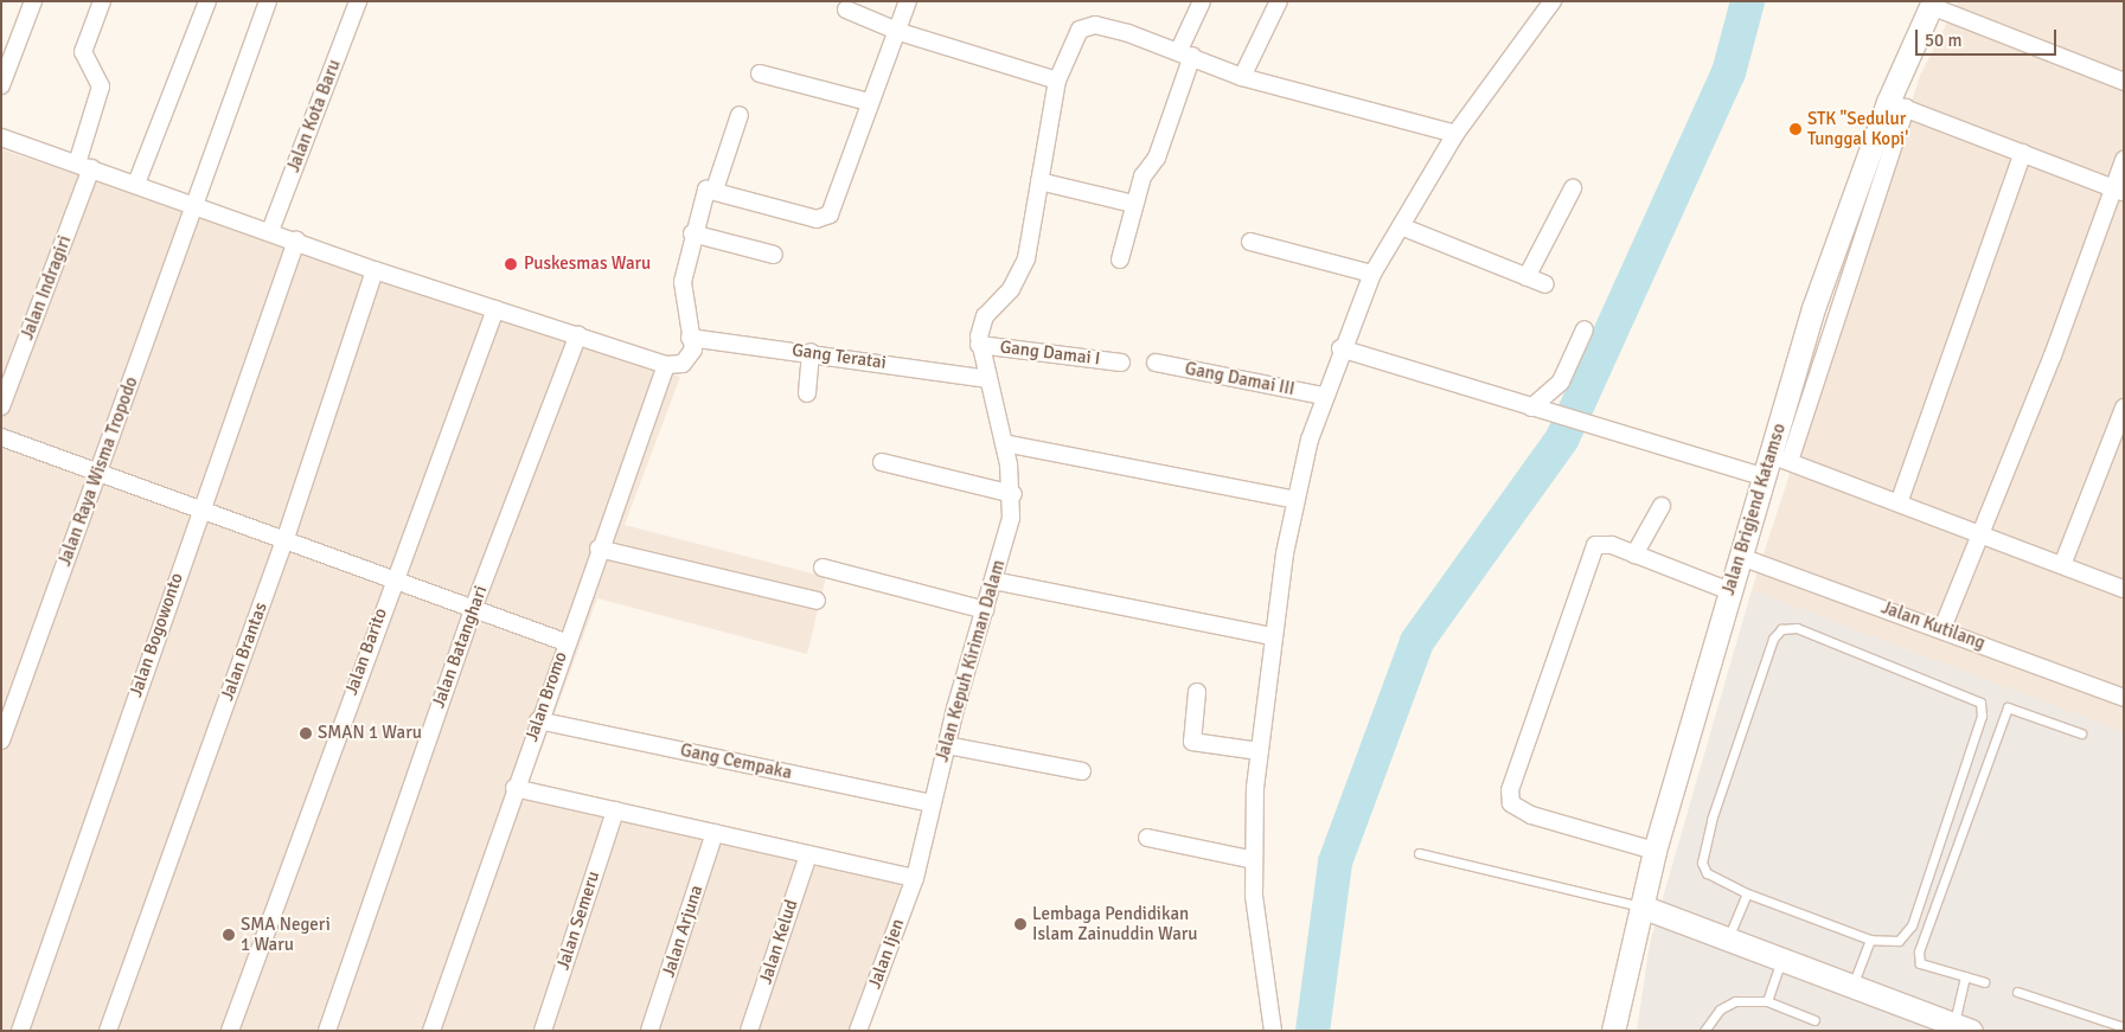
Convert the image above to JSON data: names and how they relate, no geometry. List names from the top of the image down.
{
  "streets": {
    "street": [
      "Jalan Kota Baru",
      "Jalan Indragiri",
      "Gang Damai I",
      "Gang Teratai",
      "Gang Damai III",
      "Jalan Raya Wisma Tropodo",
      "Jalan Brigjend Katamso",
      "Jalan Kutilang",
      "Jalan Bogowonto",
      "Jalan Batanghari",
      "Jalan Brantas",
      "Jalan Barito",
      "Jalan Kepuh Kiriman Dalam",
      "Jalan Bromo",
      "Gang Cempaka",
      "Jalan Semeru",
      "Jalan Arjuna",
      "Jalan Kelud",
      "Jalan Ijen"
    ]
  },
  "crossings": [
    ["Gang Damai I", "Jalan Kepuh Kiriman Dalam"],
    ["Gang Teratai", "Jalan Kepuh Kiriman Dalam"],
    ["Jalan Brigjend Katamso", "Jalan Kutilang"],
    ["Jalan Kepuh Kiriman Dalam", "Gang Cempaka"],
    ["Jalan Kepuh Kiriman Dalam", "Jalan Ijen"],
    ["Jalan Bromo", "Gang Cempaka"]
  ],
  "places": [
    "STK \"Sedulur Tunggal Kopi'",
    "Puskesmas Waru",
    "SMAN 1 Waru",
    "Lembaga Pendidikan Islam Zainuddin Waru",
    "SMA Negeri 1 Waru"
  ],
  "scale_bar": "50 m"
}
